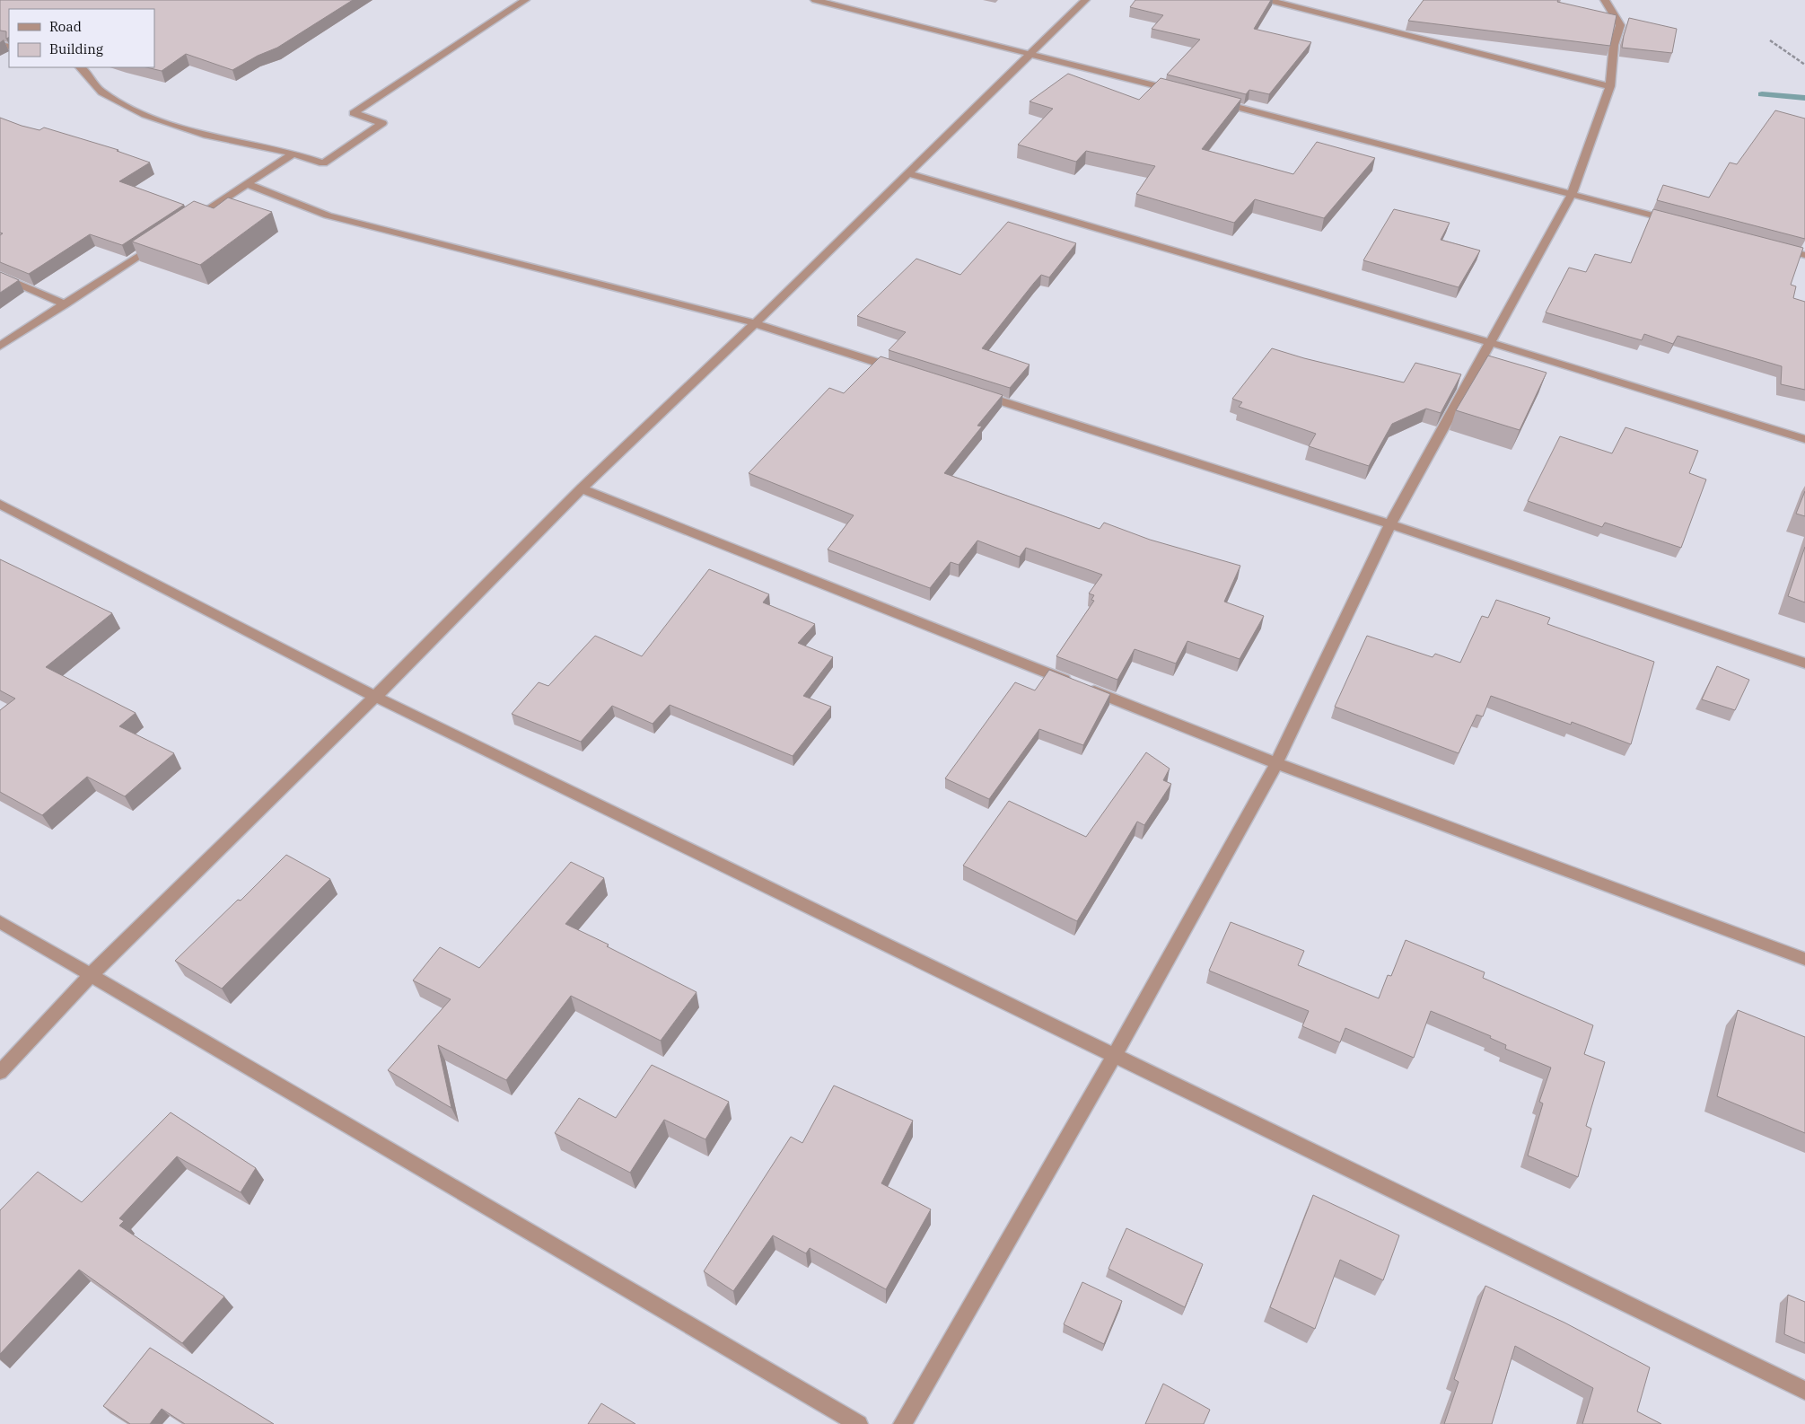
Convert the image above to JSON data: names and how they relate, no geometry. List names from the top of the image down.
{
  "legend": ["Road", "Building"]
}
